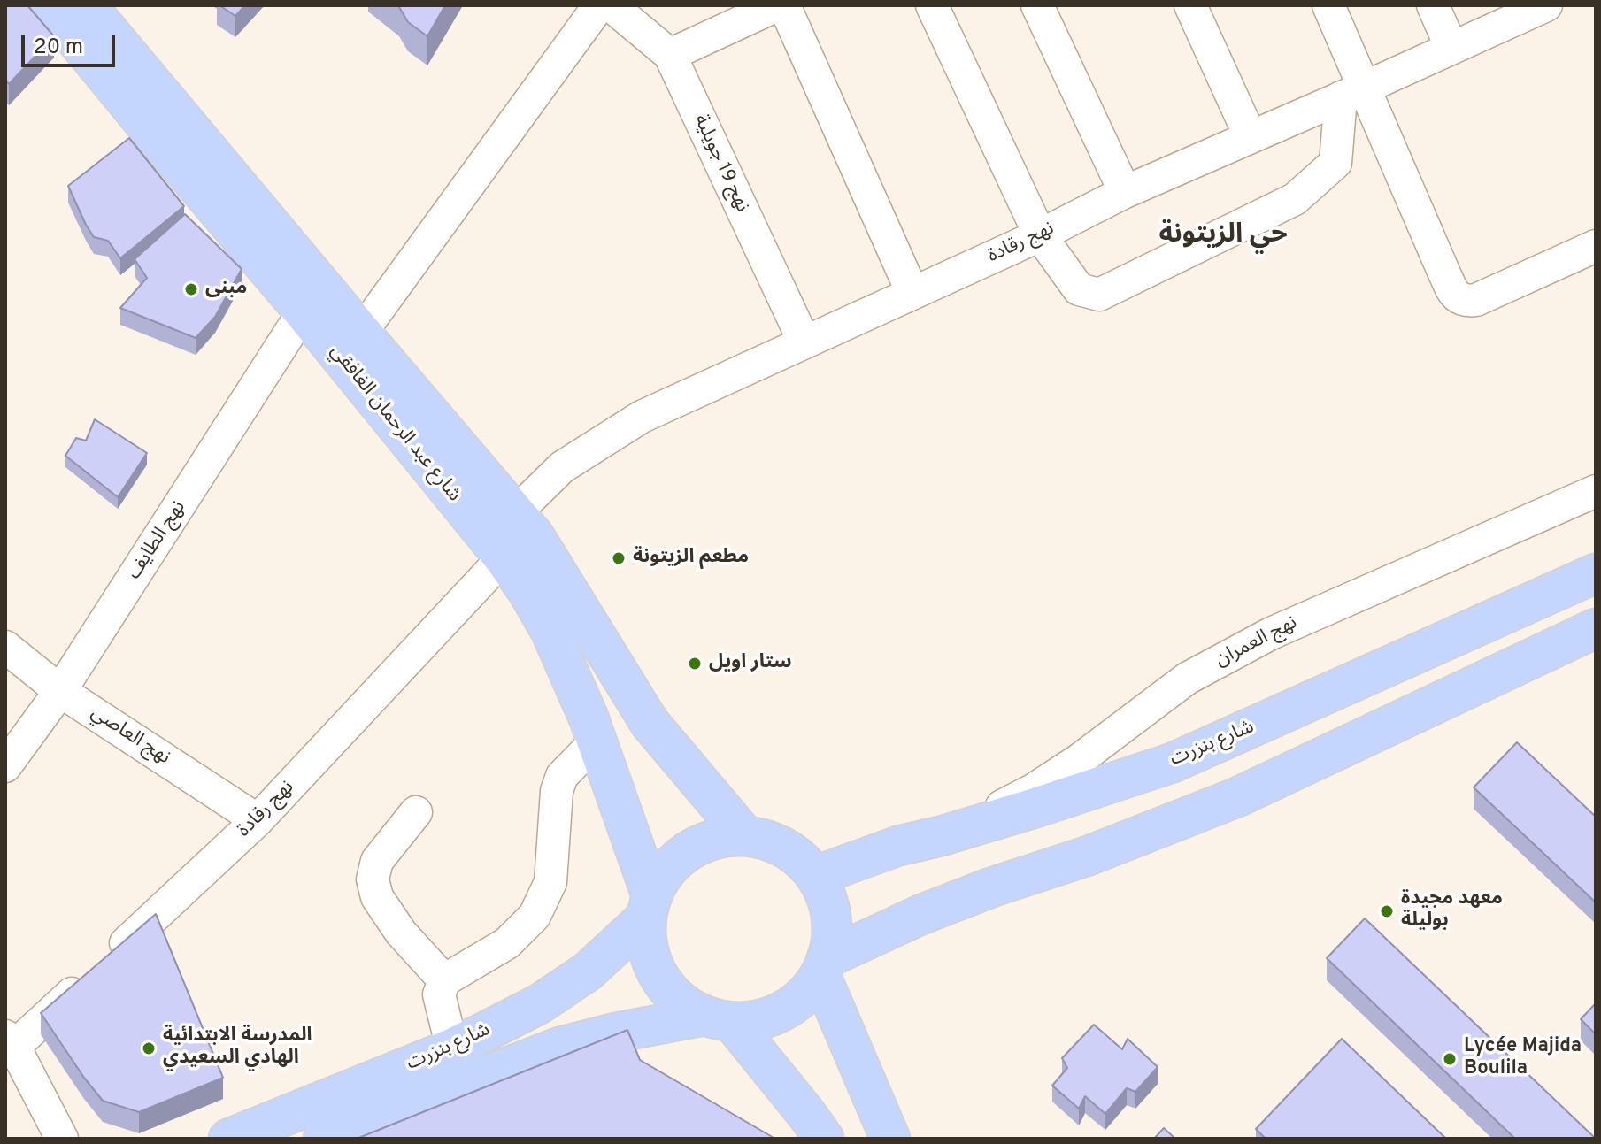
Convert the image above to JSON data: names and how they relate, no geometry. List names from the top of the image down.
{
  "streets": {
    "main road": ["شارع عبد الرحمان الغافقي", "شارع بنزرت"],
    "street": [
      "نهج 19 جويلية",
      "نهج رقادة",
      "نهج الطايف",
      "نهج العمران",
      "نهج العاصي"
    ]
  },
  "crossings": [
    ["نهج 19 جويلية", "نهج رقادة"],
    ["نهج رقادة", "شارع عبد الرحمان الغافقي"],
    ["نهج رقادة", "نهج العاصي"],
    ["شارع عبد الرحمان الغافقي", "نهج الطايف"],
    ["شارع عبد الرحمان الغافقي", "شارع بنزرت"],
    ["نهج الطايف", "نهج العاصي"],
    ["نهج العمران", "شارع بنزرت"]
  ],
  "districts": ["حي الزيتونة"],
  "places": [
    "مبنى",
    "مطعم الزيتونة",
    "ستار اويل",
    "معهد مجيدة بوليلة",
    "المدرسة الابتدائية الهادي السعيدي",
    "Lycée Majida Boulila"
  ],
  "scale_bar": "20 m"
}
